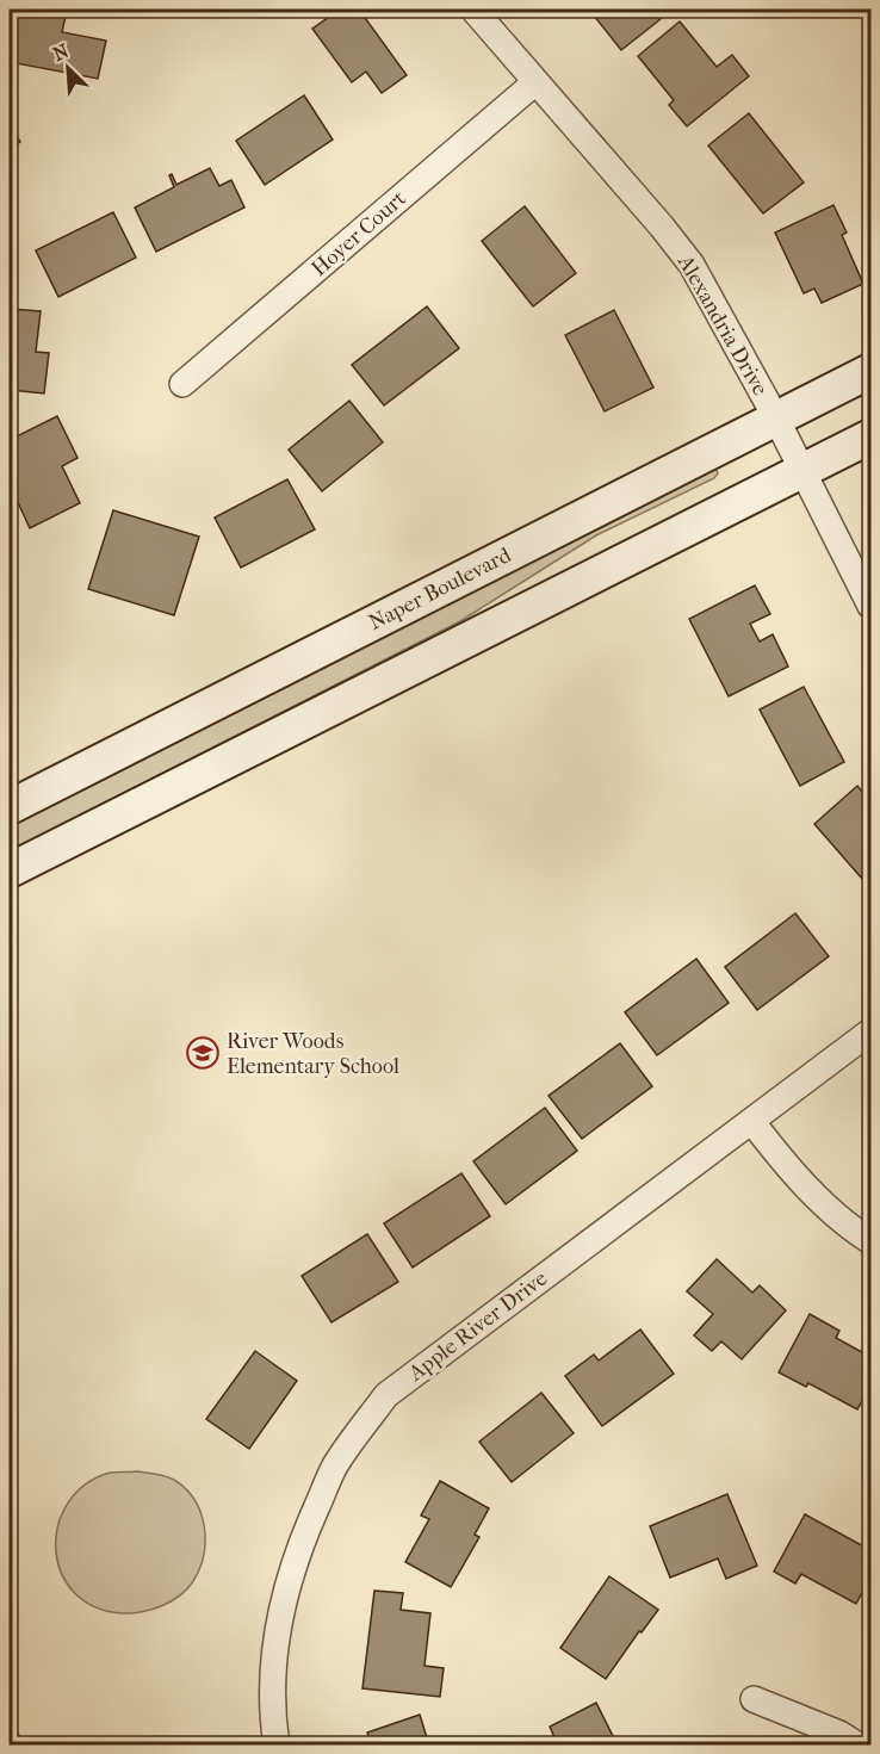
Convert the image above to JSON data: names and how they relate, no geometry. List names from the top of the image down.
{
  "streets": {
    "main road": ["Naper Boulevard"],
    "street": ["Hoyer Court", "Alexandria Drive", "Apple River Drive"]
  },
  "crossings": [
    ["Hoyer Court", "Alexandria Drive"],
    ["Alexandria Drive", "Naper Boulevard"]
  ],
  "places": {
    "school or university": ["River Woods Elementary School"]
  },
  "north": "top left"
}
